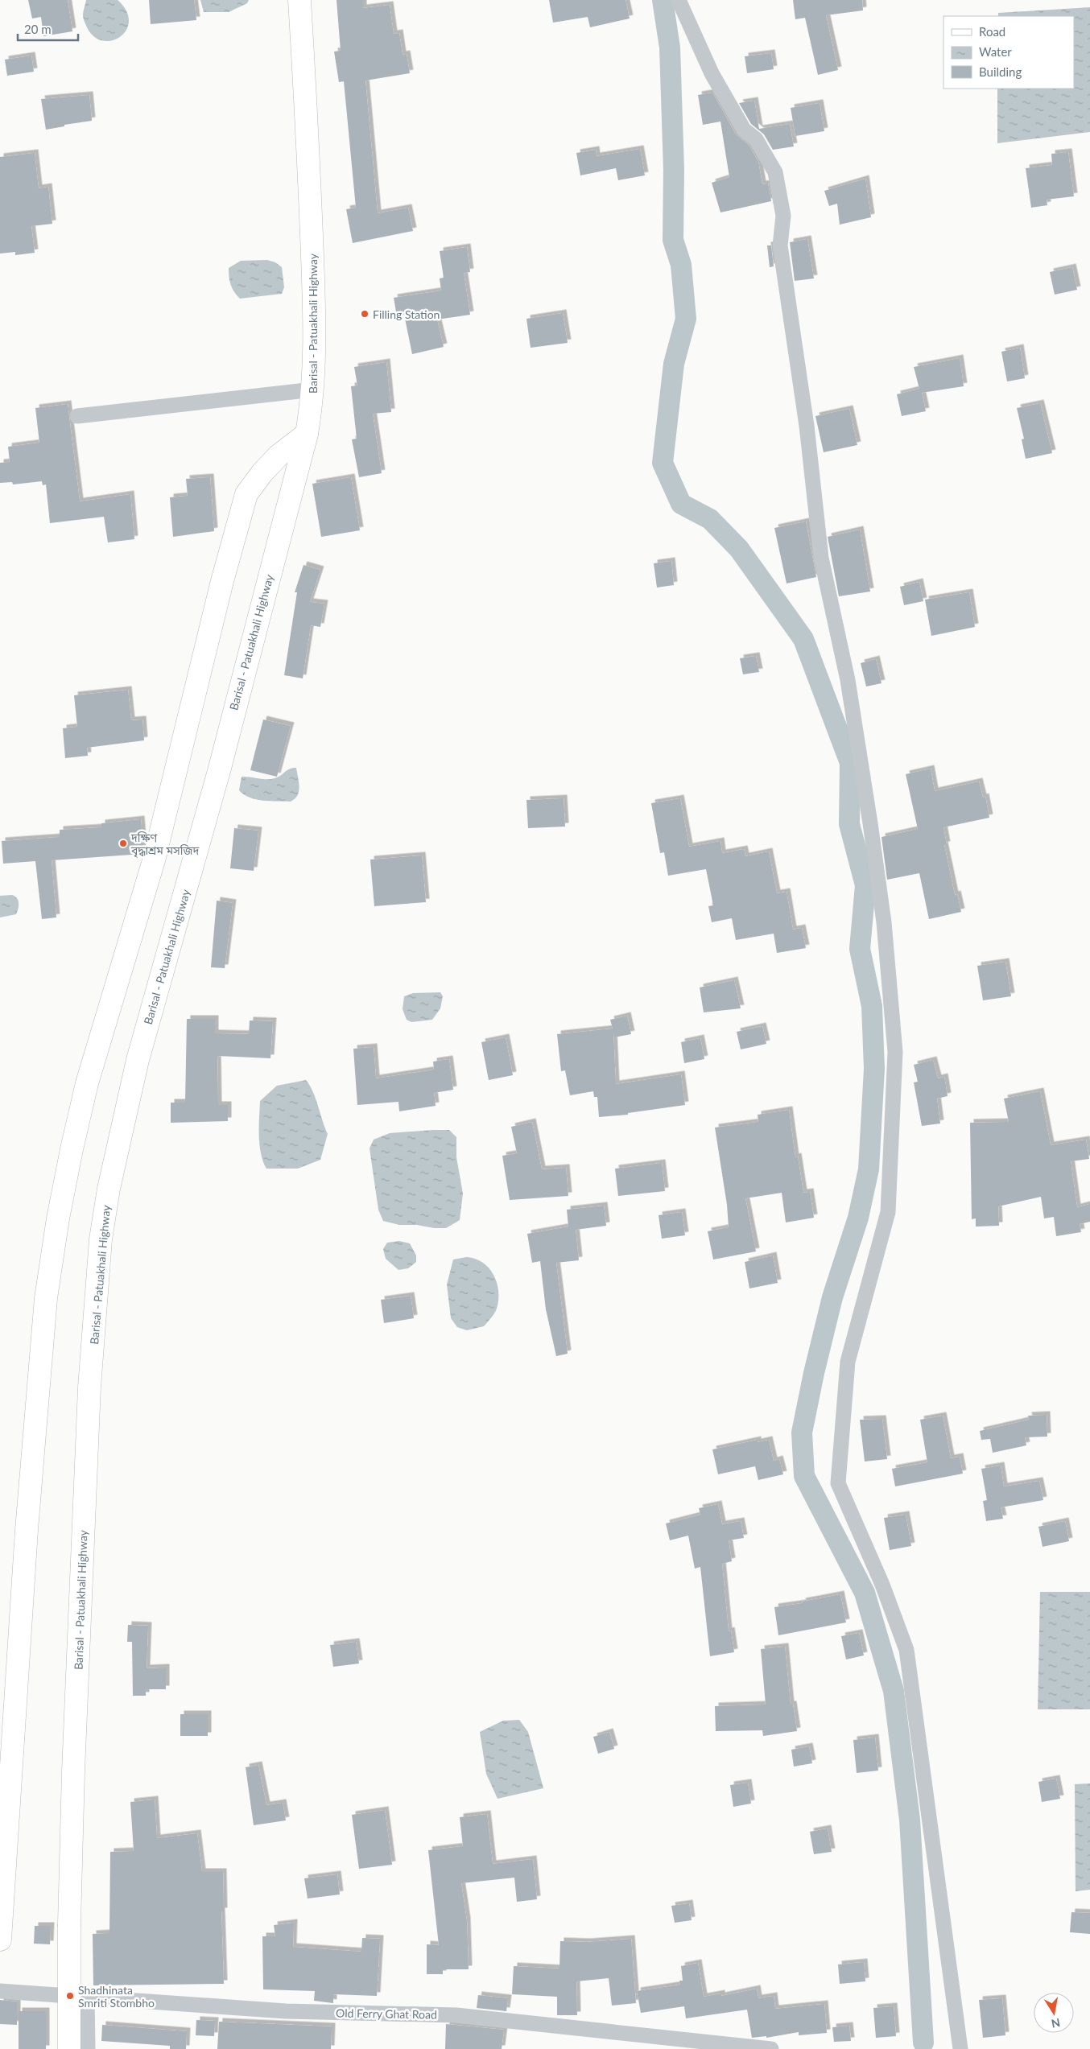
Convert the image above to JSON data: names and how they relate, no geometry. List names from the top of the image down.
{
  "streets": {
    "main road": ["Barisal - Patuakhali Highway"],
    "street": ["Old Ferry Ghat Road"]
  },
  "places": ["Filling Station", "দক্ষিণ বৃদ্ধাশ্রম মসজিদ", "Shadhinata Smriti Stombho"],
  "legend": ["Road", "Water", "Building"],
  "scale_bar": "20 m",
  "north": "bottom"
}
